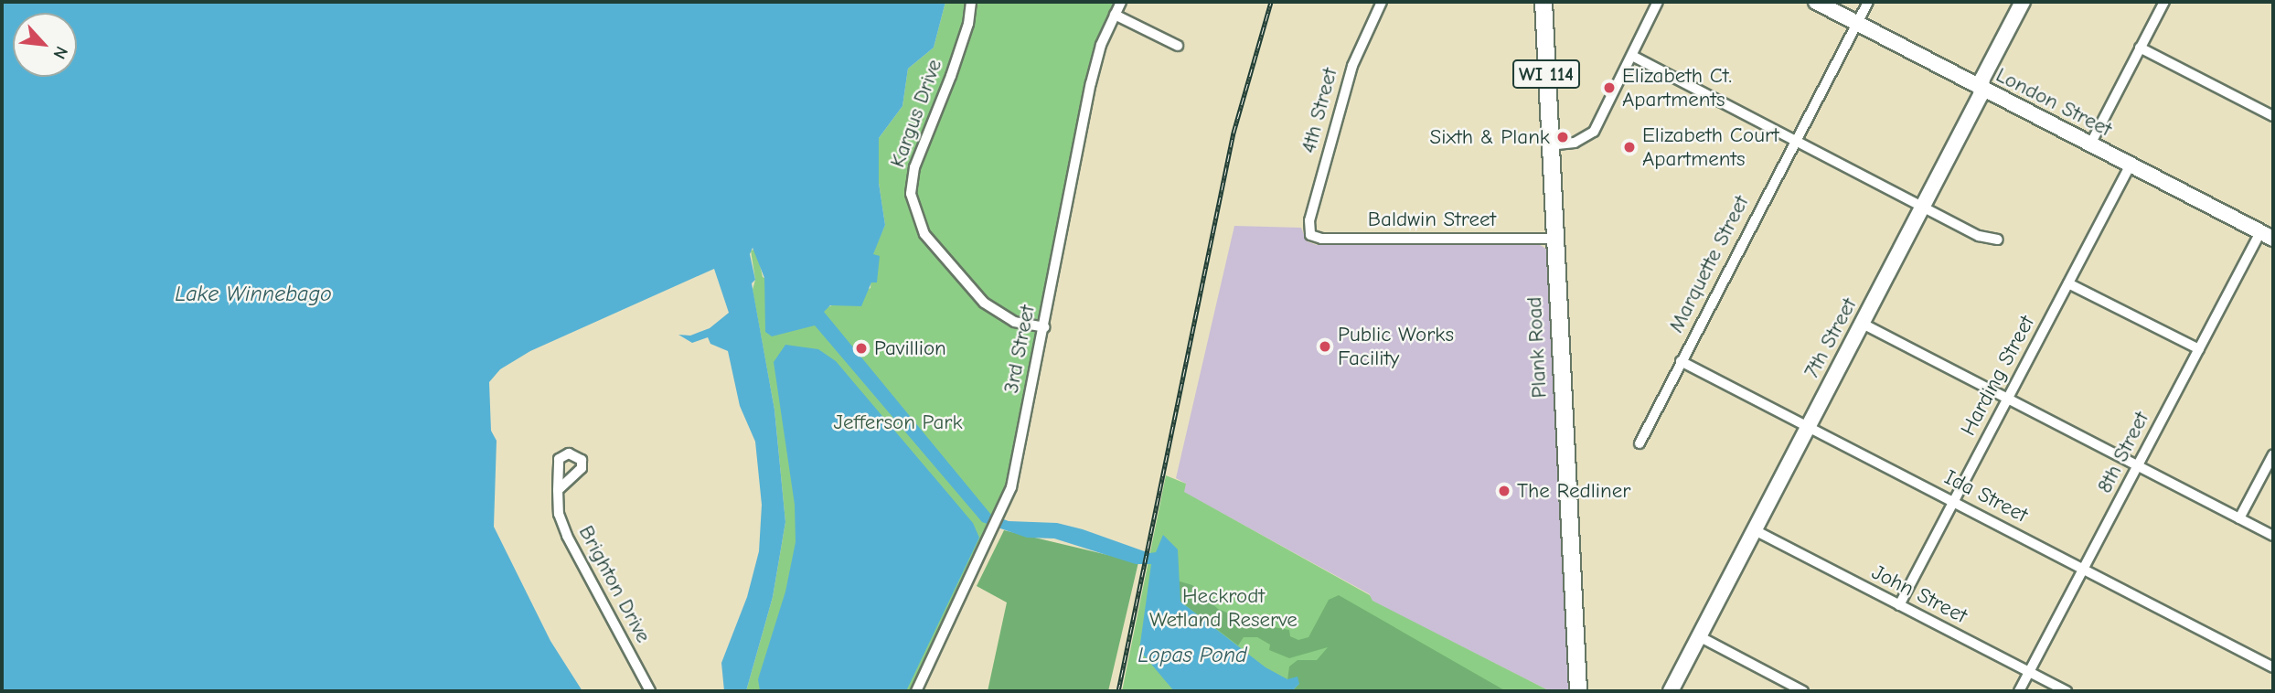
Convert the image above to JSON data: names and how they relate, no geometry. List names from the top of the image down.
{
  "streets": {
    "main road": ["WI 114", "Plank Road"],
    "street": [
      "London Street",
      "4th Street",
      "Kargus Drive",
      "Baldwin Street",
      "Marquette Street",
      "7th Street",
      "3rd Street",
      "Harding Street",
      "8th Street",
      "Ida Street",
      "Brighton Drive",
      "John Street"
    ]
  },
  "crossings": [
    ["London Street", "Marquette Street"],
    ["London Street", "7th Street"],
    ["London Street", "Harding Street"],
    ["London Street", "8th Street"],
    ["4th Street", "Baldwin Street"],
    ["Kargus Drive", "3rd Street"],
    ["Baldwin Street", "Plank Road"],
    ["Marquette Street", "Ida Street"],
    ["7th Street", "Ida Street"],
    ["7th Street", "John Street"],
    ["Harding Street", "Ida Street"],
    ["Harding Street", "John Street"],
    ["8th Street", "Ida Street"],
    ["8th Street", "John Street"]
  ],
  "water": ["Lake Winnebago", "Lopas Pond"],
  "parks": ["Jefferson Park", "Heckrodt Wetland Reserve"],
  "places": [
    "Elizabeth Ct. Apartments",
    "Sixth & Plank",
    "Elizabeth Court Apartments",
    "Public Works Facility",
    "Pavillion",
    "The Redliner"
  ],
  "north": "bottom right"
}
